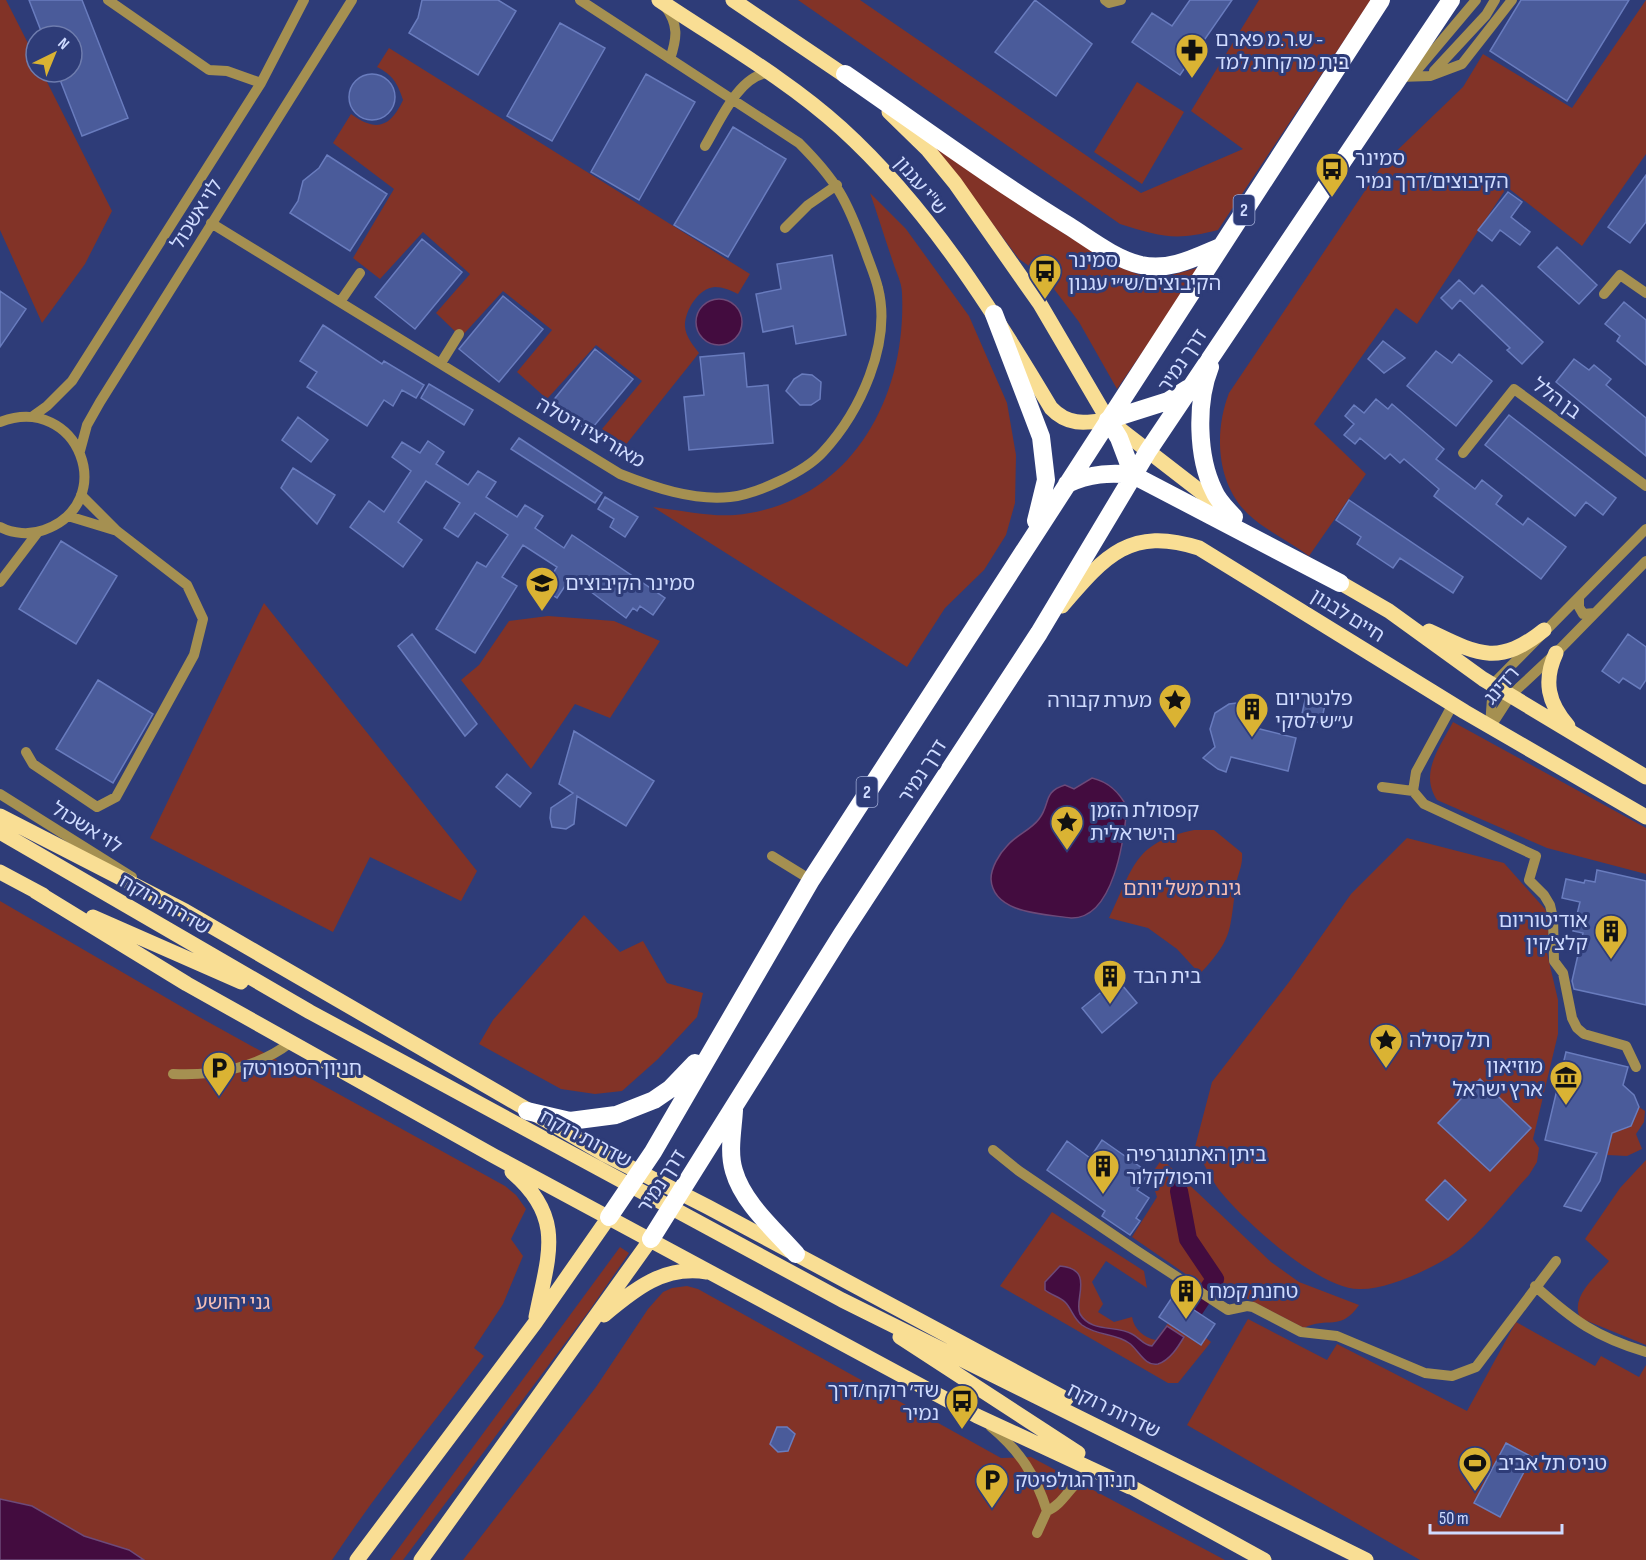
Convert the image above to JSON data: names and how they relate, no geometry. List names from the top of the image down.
{
  "streets": {
    "highway": ["2", "דרך נמיר"],
    "main road": ["ש''י עגנון", "חיים לבנון", "שדרות רוקח"],
    "street": [
      "לוי אשכול",
      "בן הלל",
      "מאוריציו ויטלה",
      "רדינג"
    ]
  },
  "crossings": [
    ["ש''י עגנון", "דרך נמיר"],
    ["ש''י עגנון", "חיים לבנון"],
    ["לוי אשכול", "מאוריציו ויטלה"],
    ["דרך נמיר", "חיים לבנון"],
    ["חיים לבנון", "רדינג"]
  ],
  "parks": ["גינת משל יותם", "גני יהושע"],
  "places": {
    "pharmacy": ["ש.ר.מ פארם - בית מרקחת למד"],
    "bus stop": ["סמינר הקיבוצים/דרך נמיר", "סמינר הקיבוצים/ש״י עגנון", "שד׳ רוקח/דרך נמיר"],
    "school or university": ["סמינר הקיבוצים"],
    "place": ["מערת קבורה", "קפסולת הזמן הישראלית", "תל קסילה"],
    "building": [
      "פלנטריום ע״ש לסקי",
      "אודיטוריום קלצ'קין",
      "בית הבד",
      "ביתן האתנוגרפיה והפולקלור",
      "טחנת קמח"
    ],
    "parking": ["חניון הספורטק", "חניון הגולפיטק"],
    "museum": ["מוזיאון ארץ ישראל"],
    "sports": ["טניס תל אביב"]
  },
  "scale_bar": "50 m",
  "north": "top right"
}
